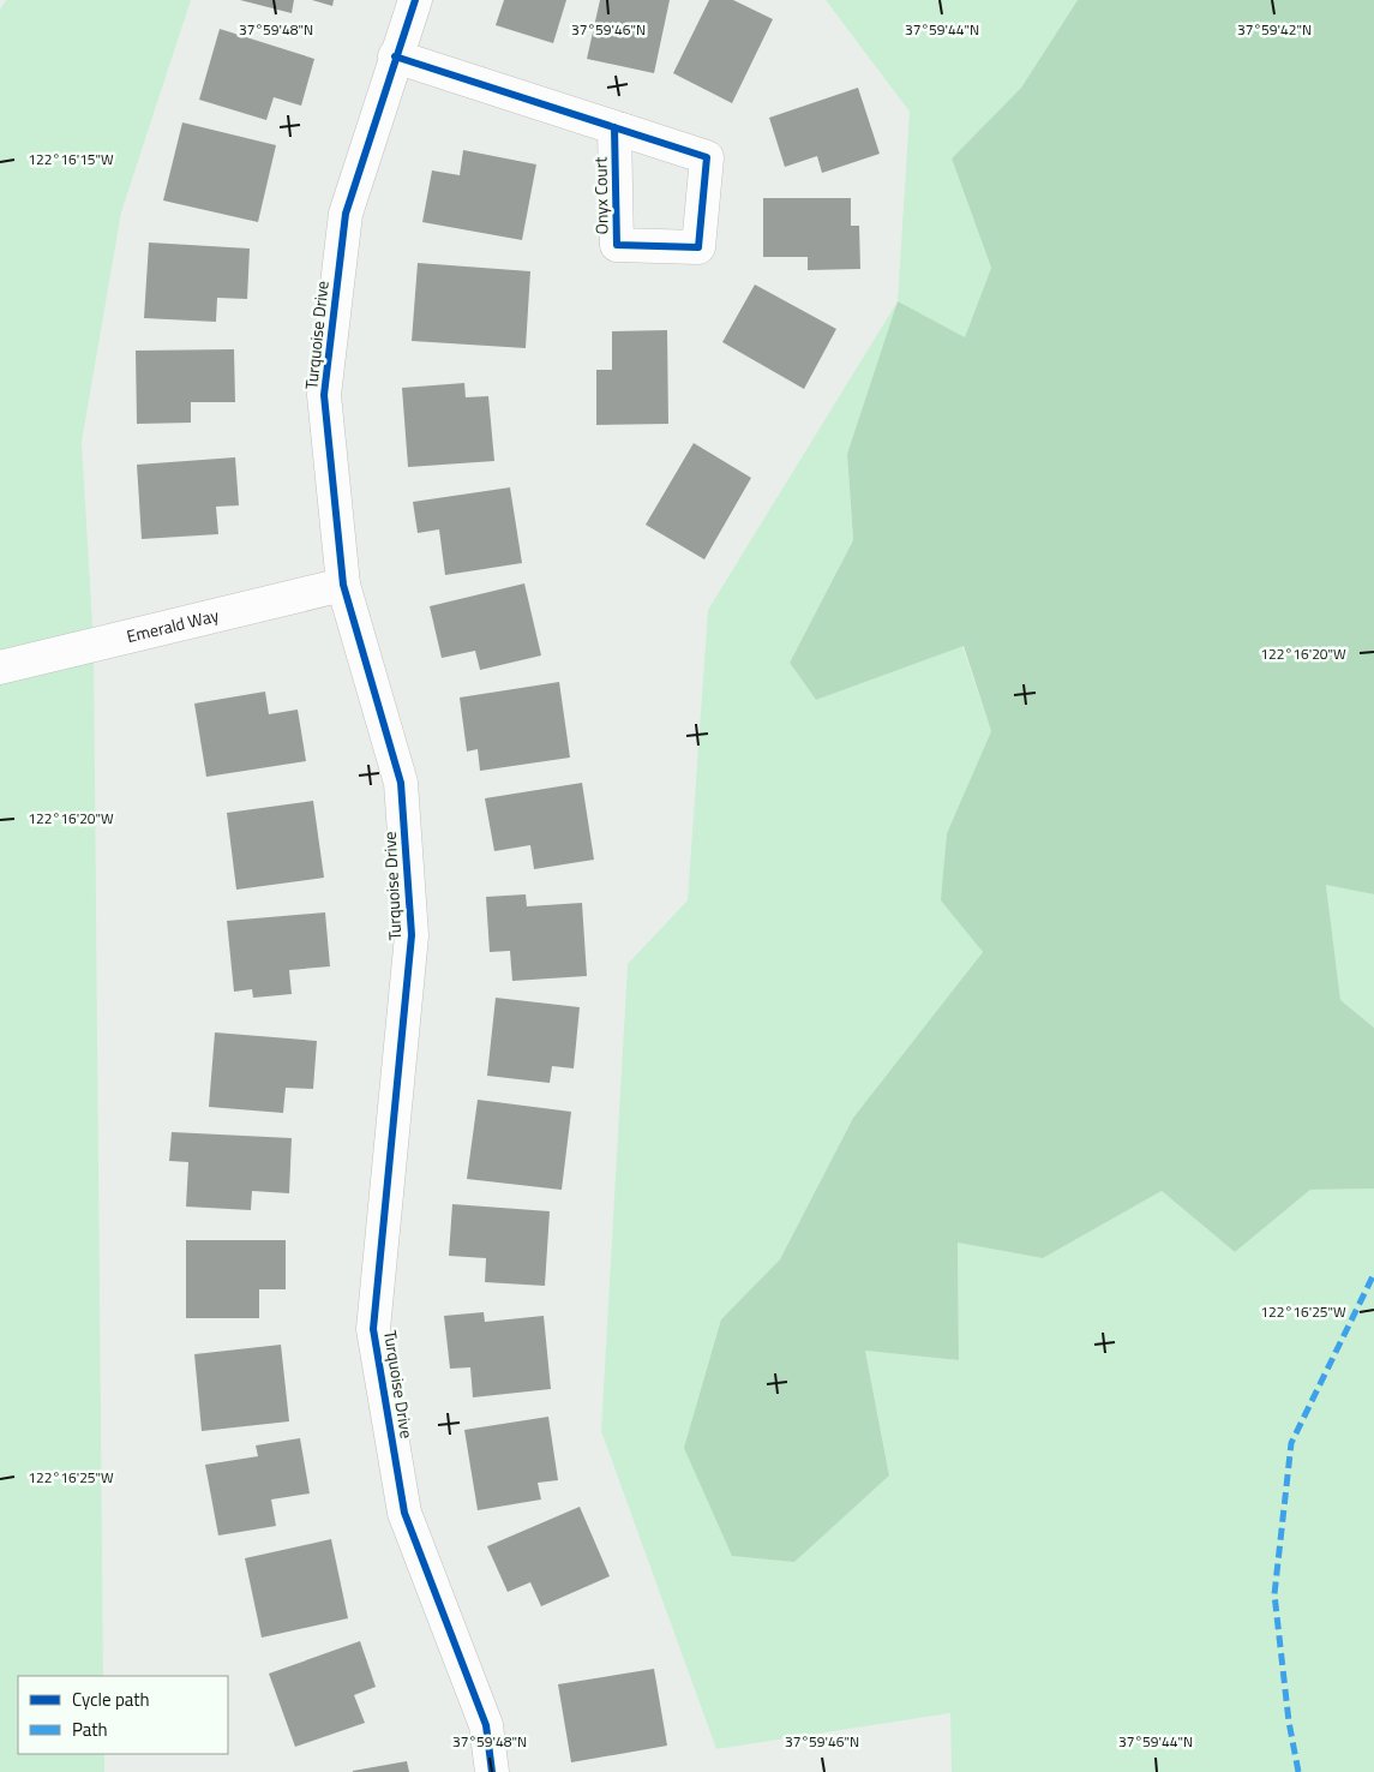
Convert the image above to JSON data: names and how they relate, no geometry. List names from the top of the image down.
{
  "streets": {
    "street": ["Turquoise Drive", "Emerald Way"],
    "cycle path": ["Onyx Court"]
  },
  "crossings": [
    ["Turquoise Drive", "Emerald Way"]
  ],
  "legend": ["Cycle path", "Path"],
  "coordinates": [
    "37°59'48\"N",
    "37°59'46\"N",
    "37°59'44\"N",
    "37°59'42\"N",
    "122°16'15\"W",
    "122°16'20\"W",
    "122°16'25\"W"
  ]
}
